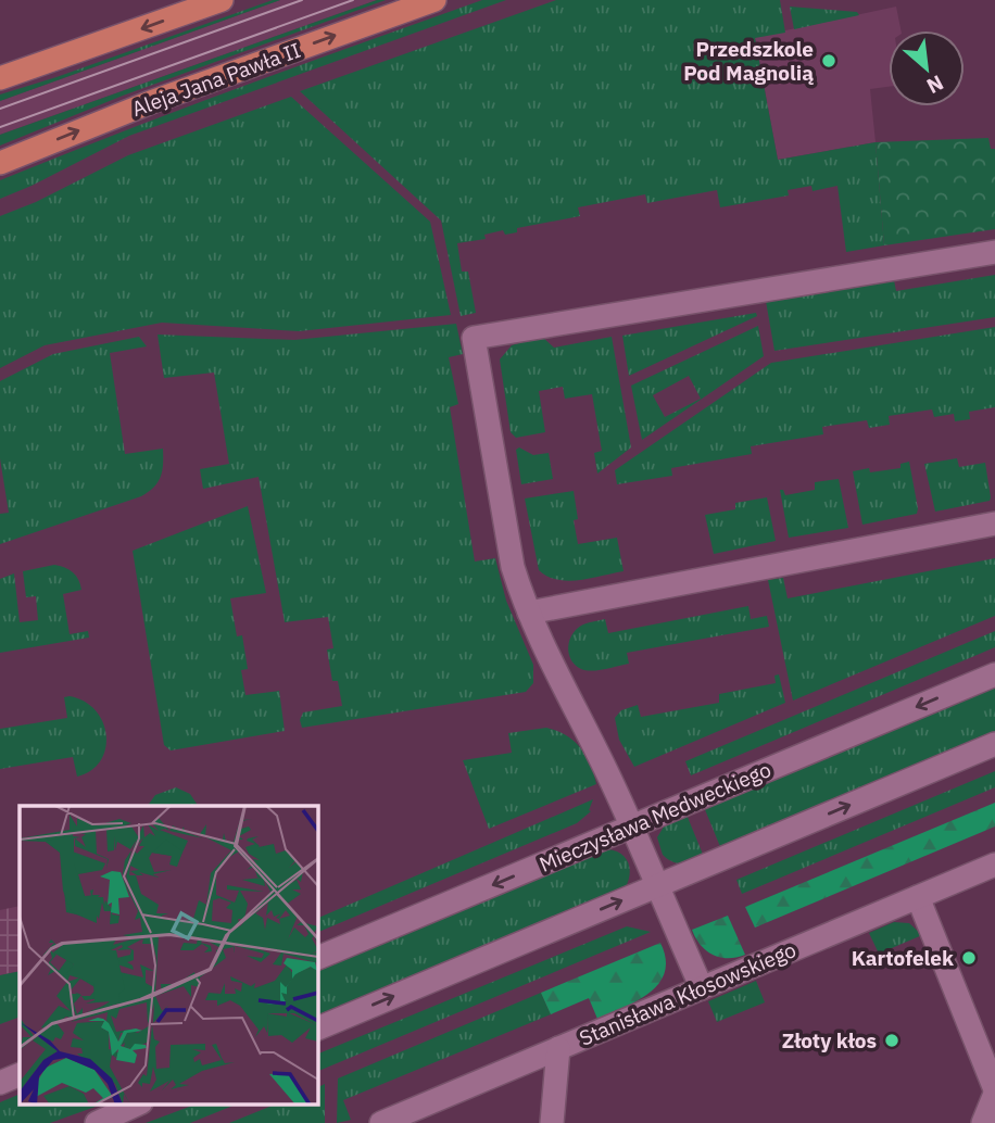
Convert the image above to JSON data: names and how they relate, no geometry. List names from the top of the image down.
{
  "streets": {
    "main road": ["Aleja Jana Pawła II"],
    "street": ["Mieczysława Medweckiego", "Stanisława Kłosowskiego"]
  },
  "places": ["Przedszkole Pod Magnolią", "Kartofelek", "Złoty kłos"],
  "north": "bottom right"
}
